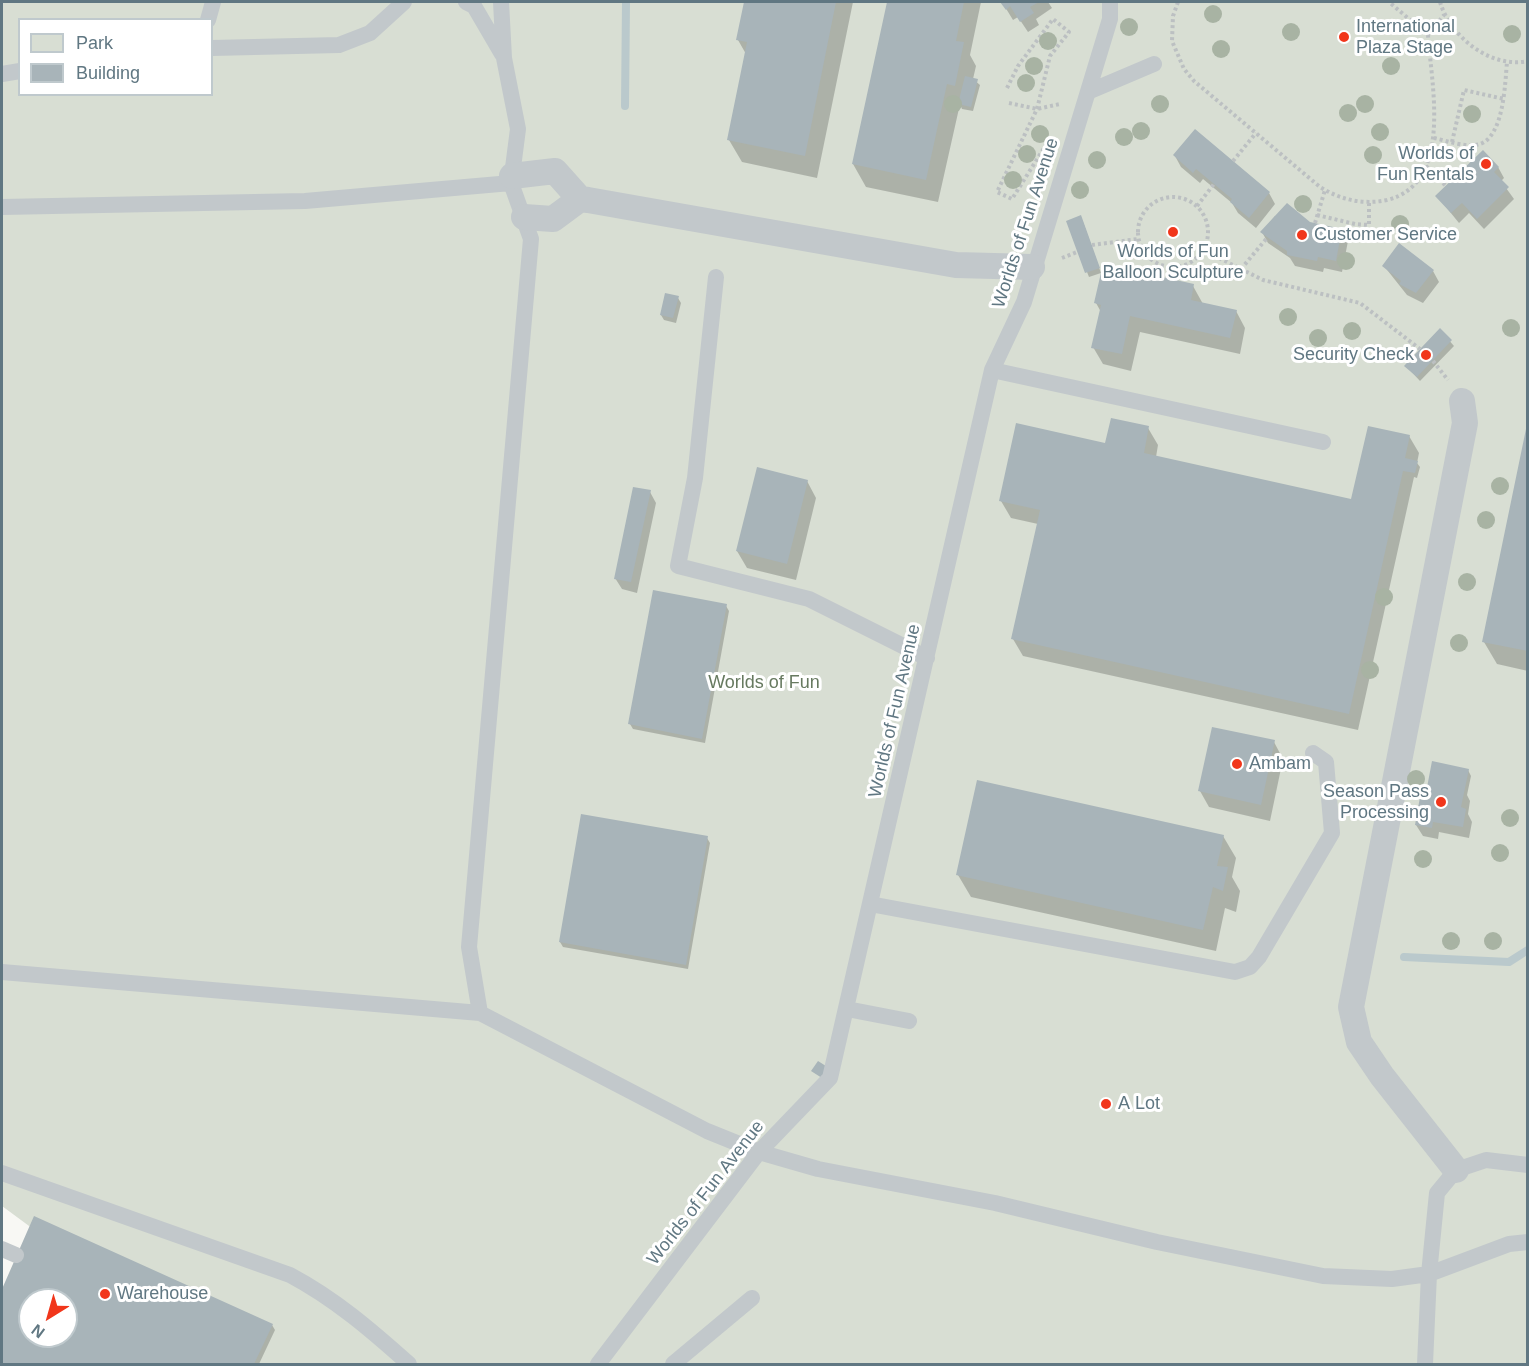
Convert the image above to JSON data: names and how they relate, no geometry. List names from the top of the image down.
{
  "streets": {
    "lane": ["Worlds of Fun Avenue"]
  },
  "parks": ["Worlds of Fun"],
  "places": [
    "International Plaza Stage",
    "Worlds of Fun Rentals",
    "Worlds of Fun Balloon Sculpture",
    "Customer Service",
    "Security Check",
    "Ambam",
    "Season Pass Processing",
    "A Lot",
    "Warehouse"
  ],
  "legend": ["Park", "Building"],
  "north": "bottom left"
}
